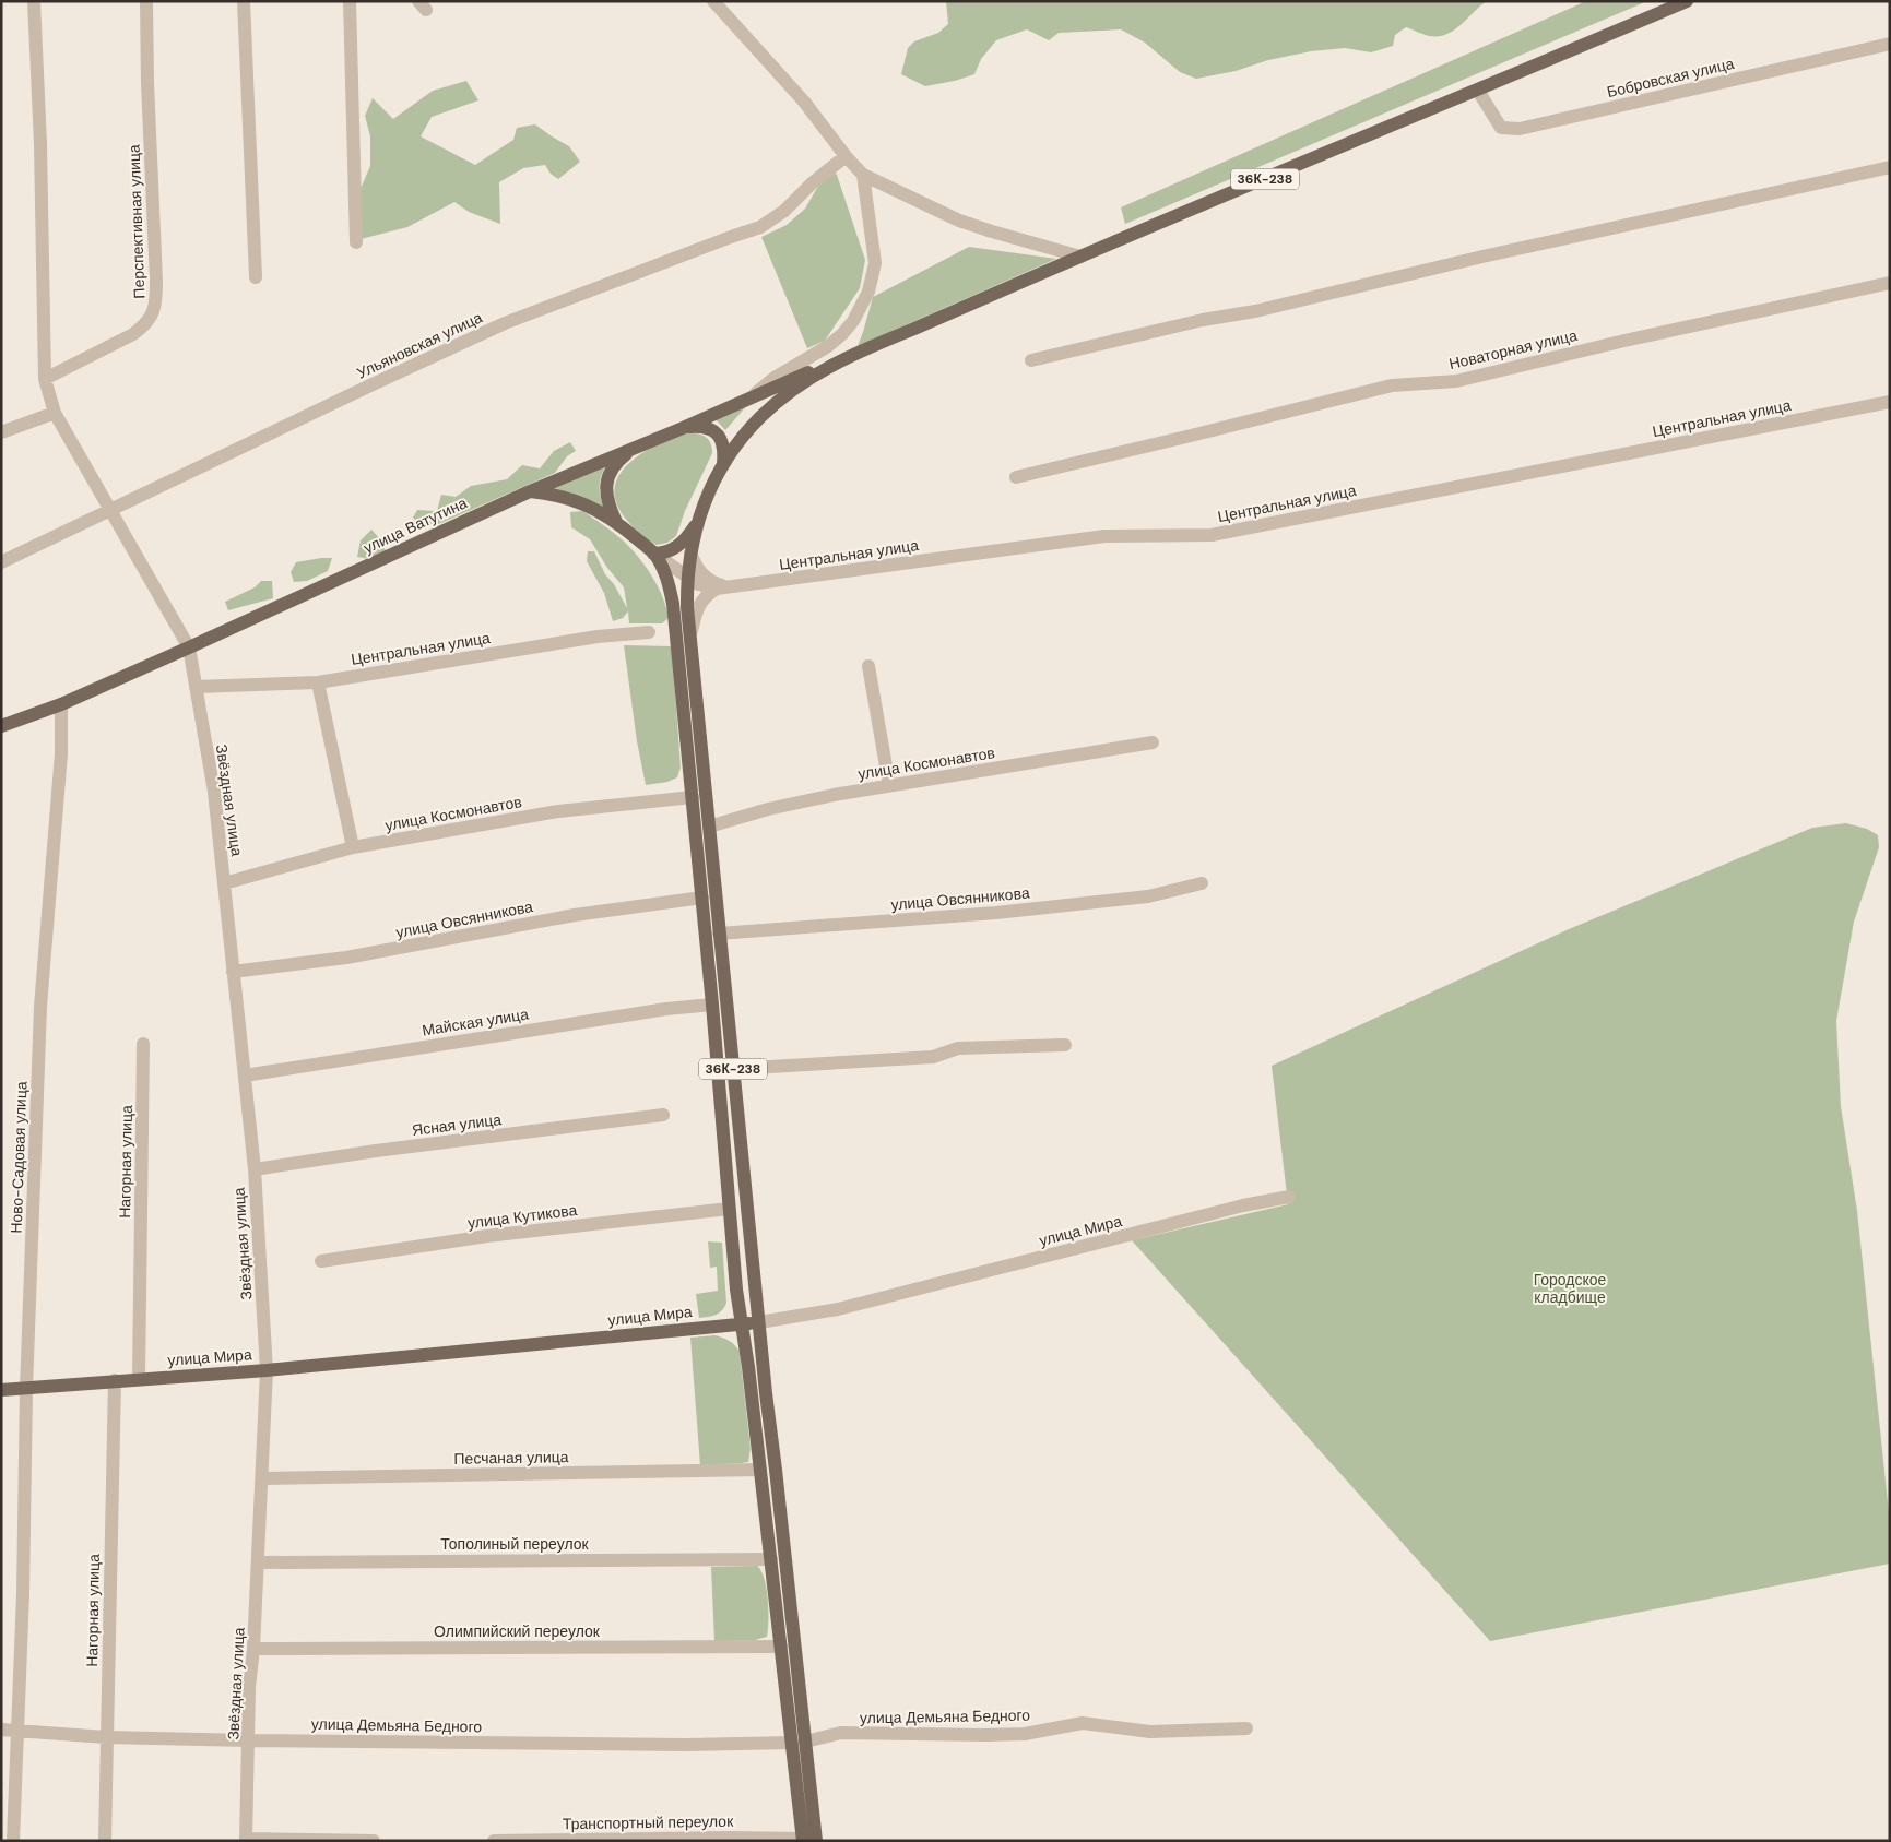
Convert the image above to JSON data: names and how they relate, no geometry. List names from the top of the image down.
{
  "streets": {
    "main road": ["36К-238", "улица Ватутина", "улица Мира"],
    "street": [
      "Бобровская улица",
      "Перспективная улица",
      "Ульяновская улица",
      "Новаторная улица",
      "Центральная улица",
      "улица Космонавтов",
      "Звёздная улица",
      "улица Овсянникова",
      "Майская улица",
      "Ясная улица",
      "Ново-Садовая улица",
      "Нагорная улица",
      "улица Кутикова",
      "Песчаная улица",
      "Тополиный переулок",
      "Олимпийский переулок",
      "улица Демьяна Бедного",
      "Транспортный переулок"
    ]
  },
  "crossings": [
    ["Бобровская улица", "36К-238"],
    ["36К-238", "Центральная улица"],
    ["36К-238", "улица Ватутина"],
    ["36К-238", "улица Космонавтов"],
    ["36К-238", "улица Овсянникова"],
    ["36К-238", "улица Мира"],
    ["36К-238", "улица Демьяна Бедного"],
    ["36К-238", "Транспортный переулок"],
    ["Центральная улица", "улица Ватутина"],
    ["Центральная улица", "Звёздная улица"],
    ["улица Ватутина", "Звёздная улица"],
    ["улица Ватутина", "Ново-Садовая улица"],
    ["улица Космонавтов", "Звёздная улица"],
    ["Звёздная улица", "улица Овсянникова"],
    ["Звёздная улица", "Майская улица"],
    ["Звёздная улица", "Ясная улица"],
    ["Звёздная улица", "улица Мира"],
    ["Звёздная улица", "Песчаная улица"],
    ["Звёздная улица", "Тополиный переулок"],
    ["Звёздная улица", "Олимпийский переулок"],
    ["Звёздная улица", "улица Демьяна Бедного"],
    ["Ново-Садовая улица", "улица Мира"],
    ["Ново-Садовая улица", "улица Демьяна Бедного"],
    ["Нагорная улица", "улица Мира"],
    ["Нагорная улица", "улица Демьяна Бедного"]
  ],
  "parks": ["Городское кладбище"]
}
